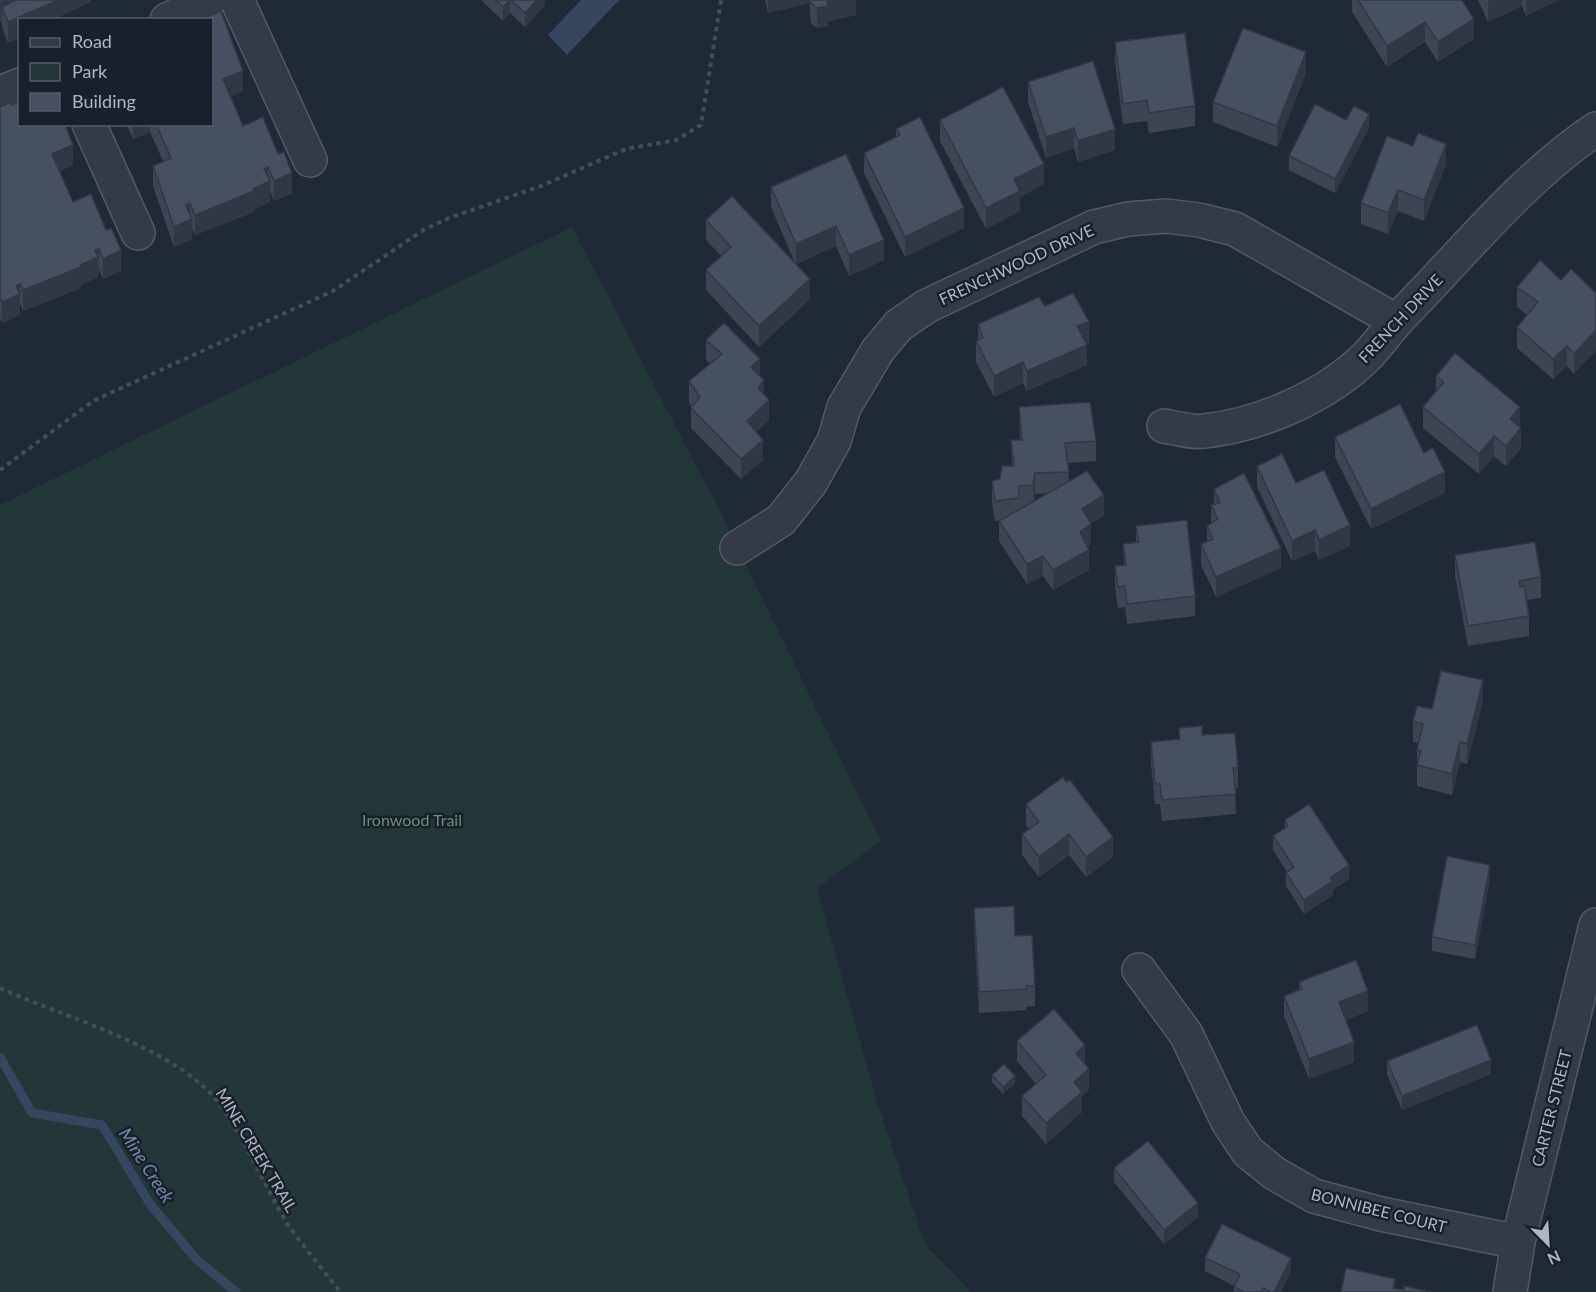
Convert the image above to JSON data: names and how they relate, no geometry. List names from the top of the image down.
{
  "streets": {
    "street": [
      "FRENCHWOOD DRIVE",
      "FRENCH DRIVE",
      "CARTER STREET",
      "BONNIBEE COURT"
    ],
    "path": ["MINE CREEK TRAIL"]
  },
  "crossings": [
    ["FRENCHWOOD DRIVE", "FRENCH DRIVE"],
    ["CARTER STREET", "BONNIBEE COURT"]
  ],
  "water": ["Mine Creek"],
  "parks": ["Ironwood Trail"],
  "legend": ["Road", "Park", "Building"],
  "north": "bottom right"
}
